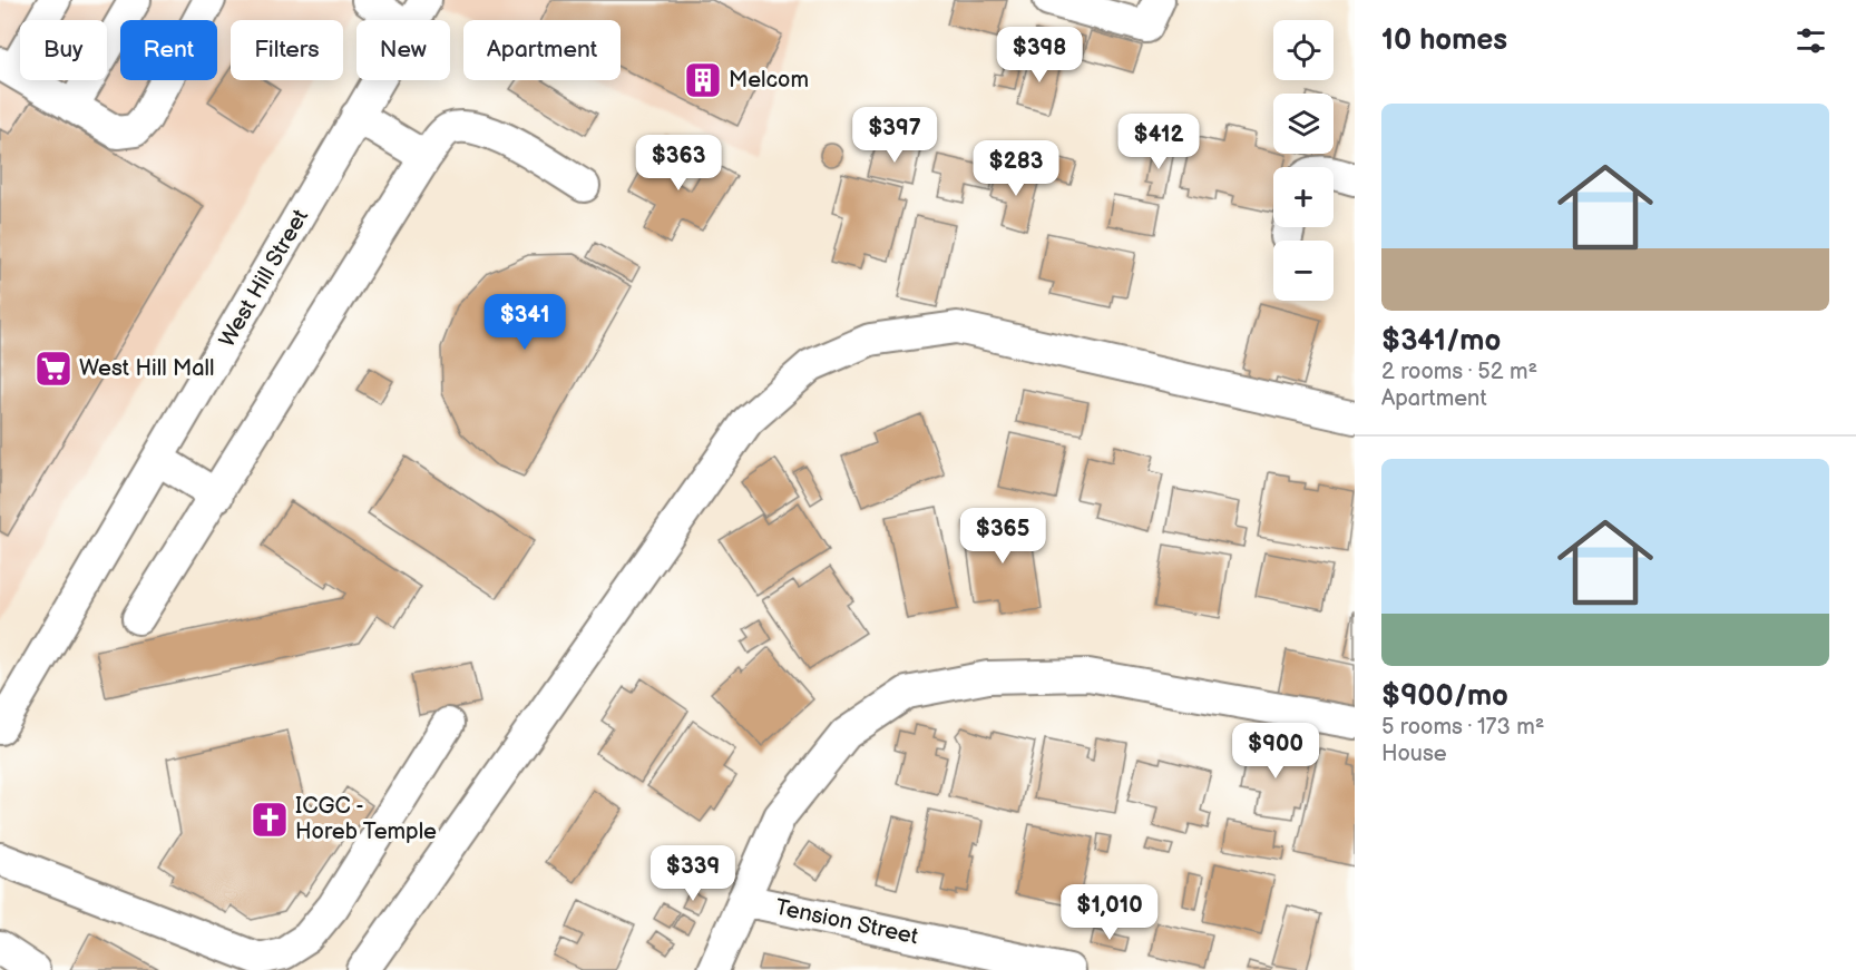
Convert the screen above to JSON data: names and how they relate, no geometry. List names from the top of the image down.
{
  "streets": {
    "street": ["West Hill Street", "Tension Street"]
  },
  "places": {
    "building": ["Melcom"],
    "supermarket": ["West Hill Mall"],
    "church": ["ICGC - Horeb Temple"]
  },
  "page": {
    "heading": "10 homes",
    "map_buttons": ["+", "−"],
    "chip": [
      "Buy",
      "Rent",
      "Filters",
      "New",
      "Apartment"
    ],
    "price": [
      "$398",
      "$397",
      "$412",
      "$363",
      "$283",
      "$341",
      "$365",
      "$900",
      "$339",
      "$1,010"
    ],
    "list": [
      {
        "name": "$341/mo",
        "note": "2 rooms · 52 m² · Apartment"
      },
      {
        "name": "$900/mo",
        "note": "5 rooms · 173 m² · House"
      }
    ]
  }
}
